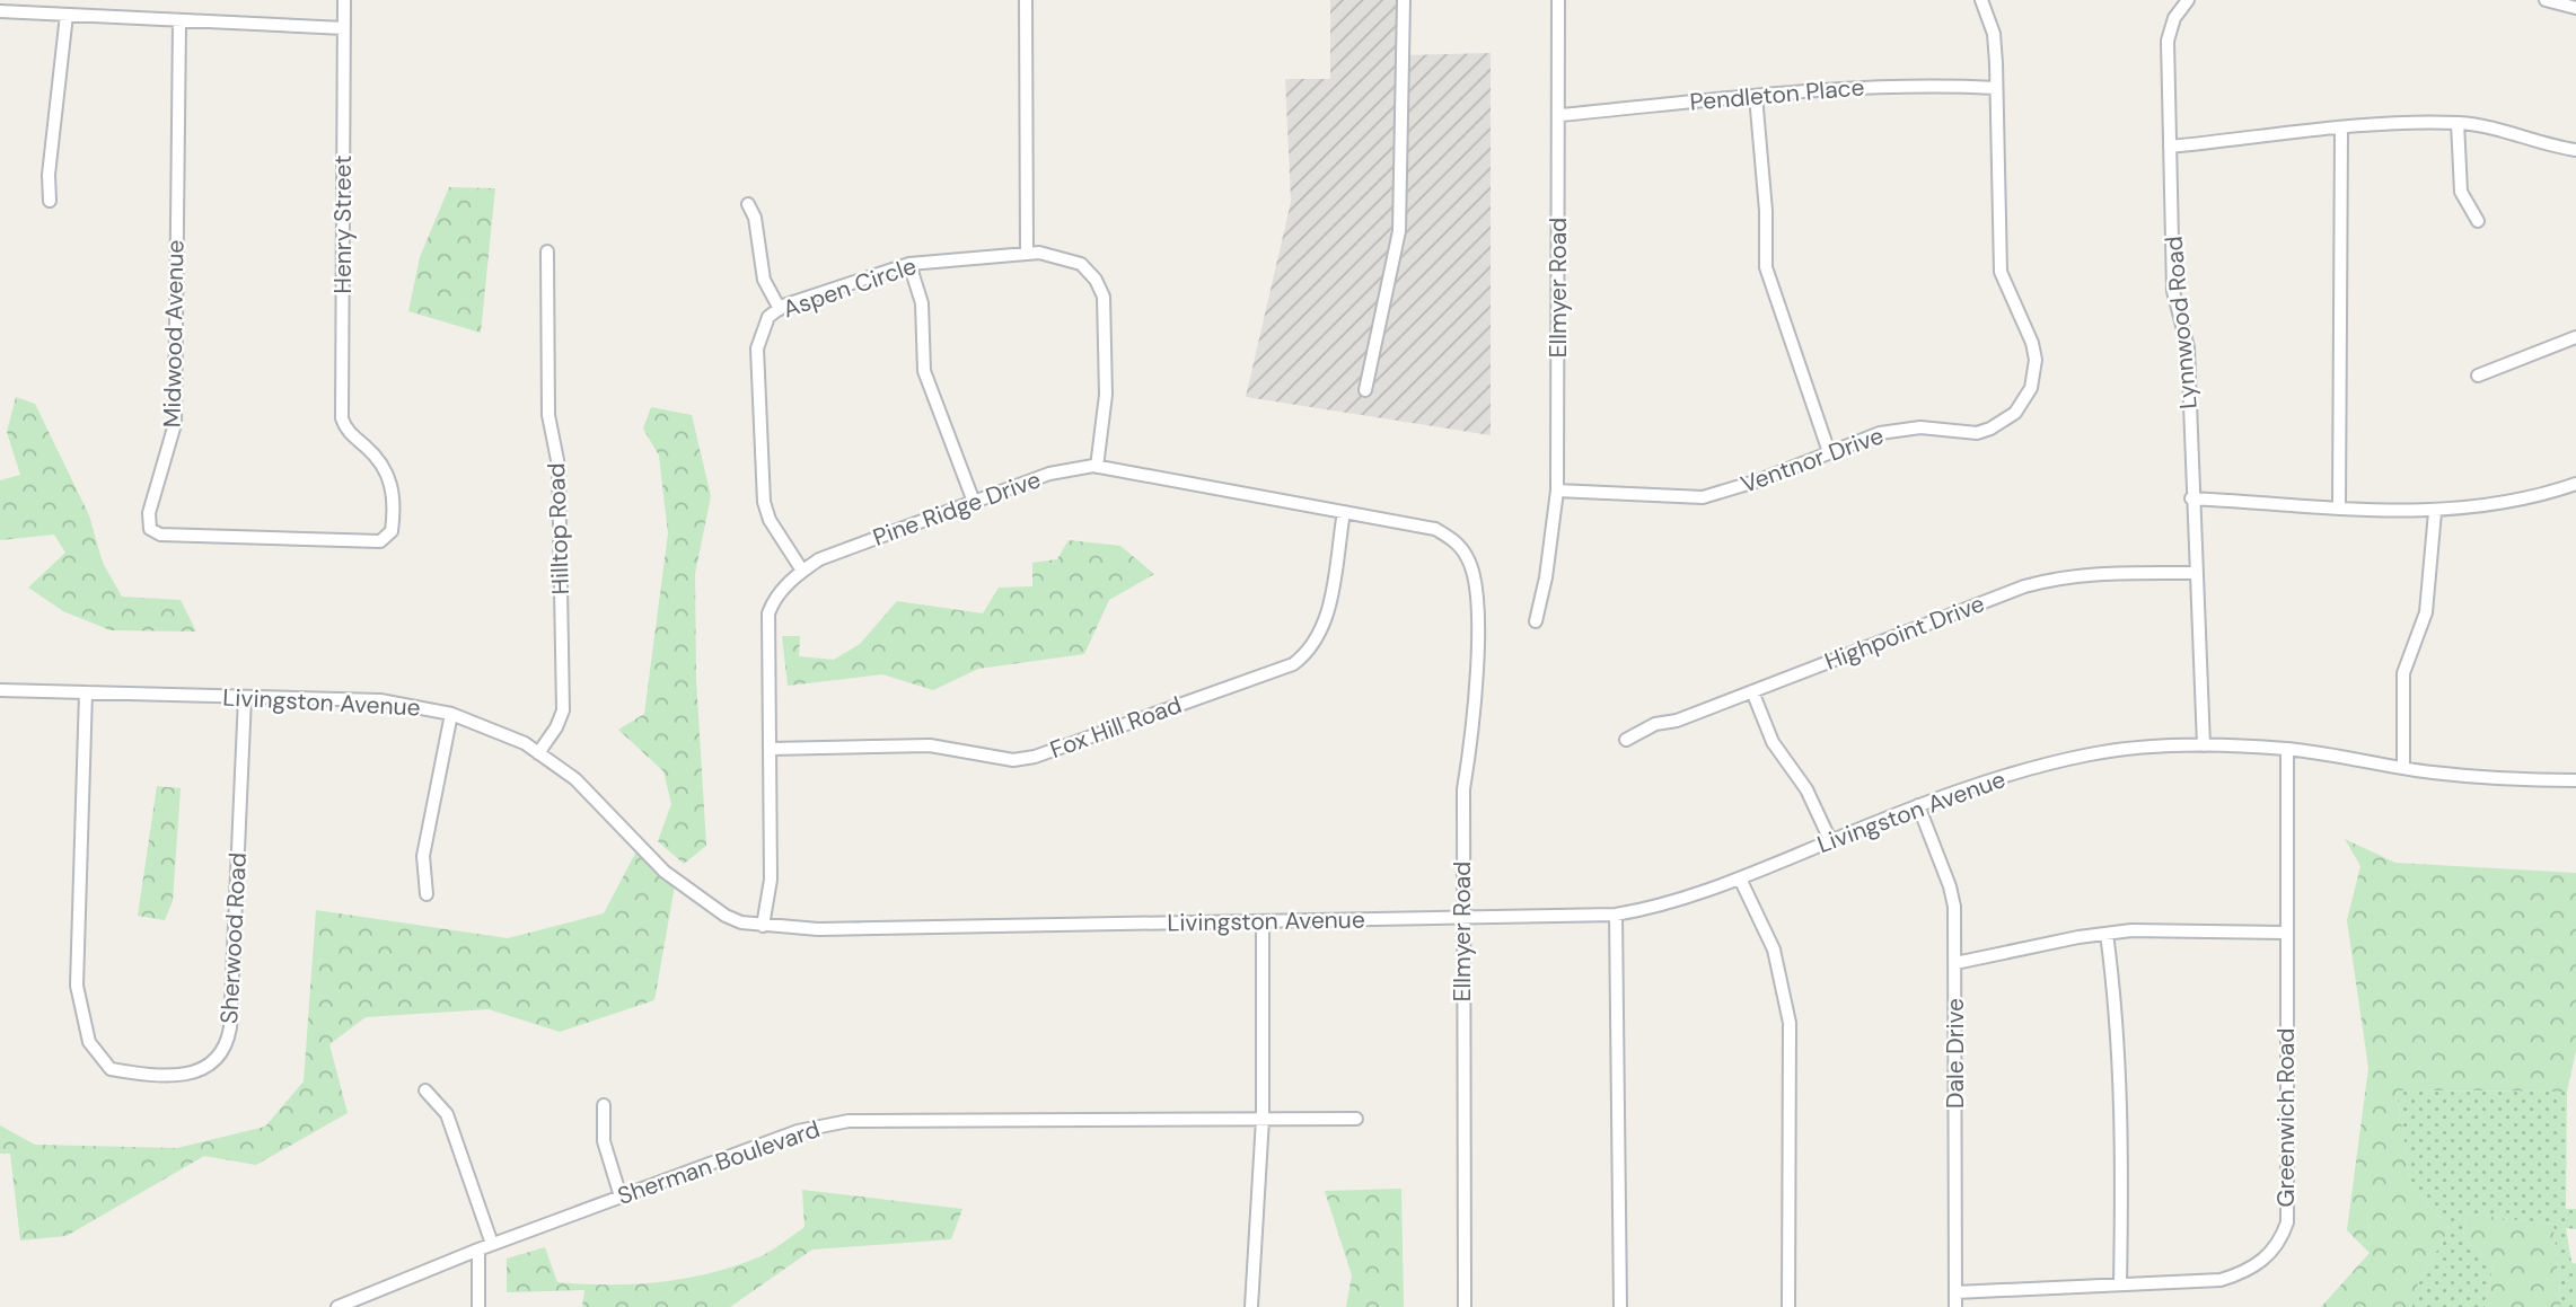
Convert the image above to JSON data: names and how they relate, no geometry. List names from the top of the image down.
{
  "streets": {
    "street": [
      "Pendleton Place",
      "Henry Street",
      "Aspen Circle",
      "Ellmyer Road",
      "Lynnwood Road",
      "Midwood Avenue",
      "Ventnor Drive",
      "Pine Ridge Drive",
      "Hilltop Road",
      "Highpoint Drive",
      "Livingston Avenue",
      "Fox Hill Road",
      "Sherwood Road",
      "Dale Drive",
      "Greenwich Road",
      "Sherman Boulevard"
    ]
  },
  "crossings": [
    ["Pendleton Place", "Ellmyer Road"],
    ["Pendleton Place", "Ventnor Drive"],
    ["Henry Street", "Midwood Avenue"],
    ["Aspen Circle", "Pine Ridge Drive"],
    ["Ellmyer Road", "Ventnor Drive"],
    ["Ellmyer Road", "Pine Ridge Drive"],
    ["Ellmyer Road", "Livingston Avenue"],
    ["Lynnwood Road", "Highpoint Drive"],
    ["Lynnwood Road", "Livingston Avenue"],
    ["Pine Ridge Drive", "Livingston Avenue"],
    ["Pine Ridge Drive", "Fox Hill Road"],
    ["Hilltop Road", "Livingston Avenue"],
    ["Livingston Avenue", "Sherwood Road"],
    ["Livingston Avenue", "Dale Drive"],
    ["Livingston Avenue", "Greenwich Road"],
    ["Dale Drive", "Greenwich Road"]
  ]
}
